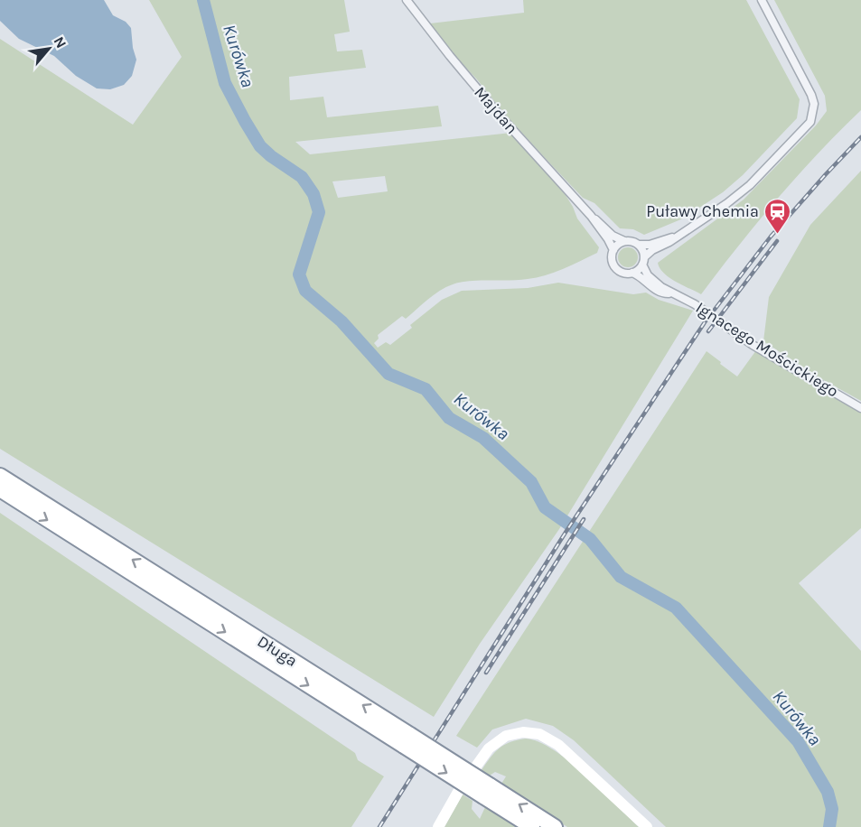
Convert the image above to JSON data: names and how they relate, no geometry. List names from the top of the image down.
{
  "streets": {
    "highway": ["Długa"],
    "street": ["Majdan", "Ignacego Mościckiego"]
  },
  "crossings": [
    ["Majdan", "Ignacego Mościckiego"]
  ],
  "water": ["Kurówka"],
  "places": {
    "station": ["Puławy Chemia"]
  },
  "north": "top right"
}
